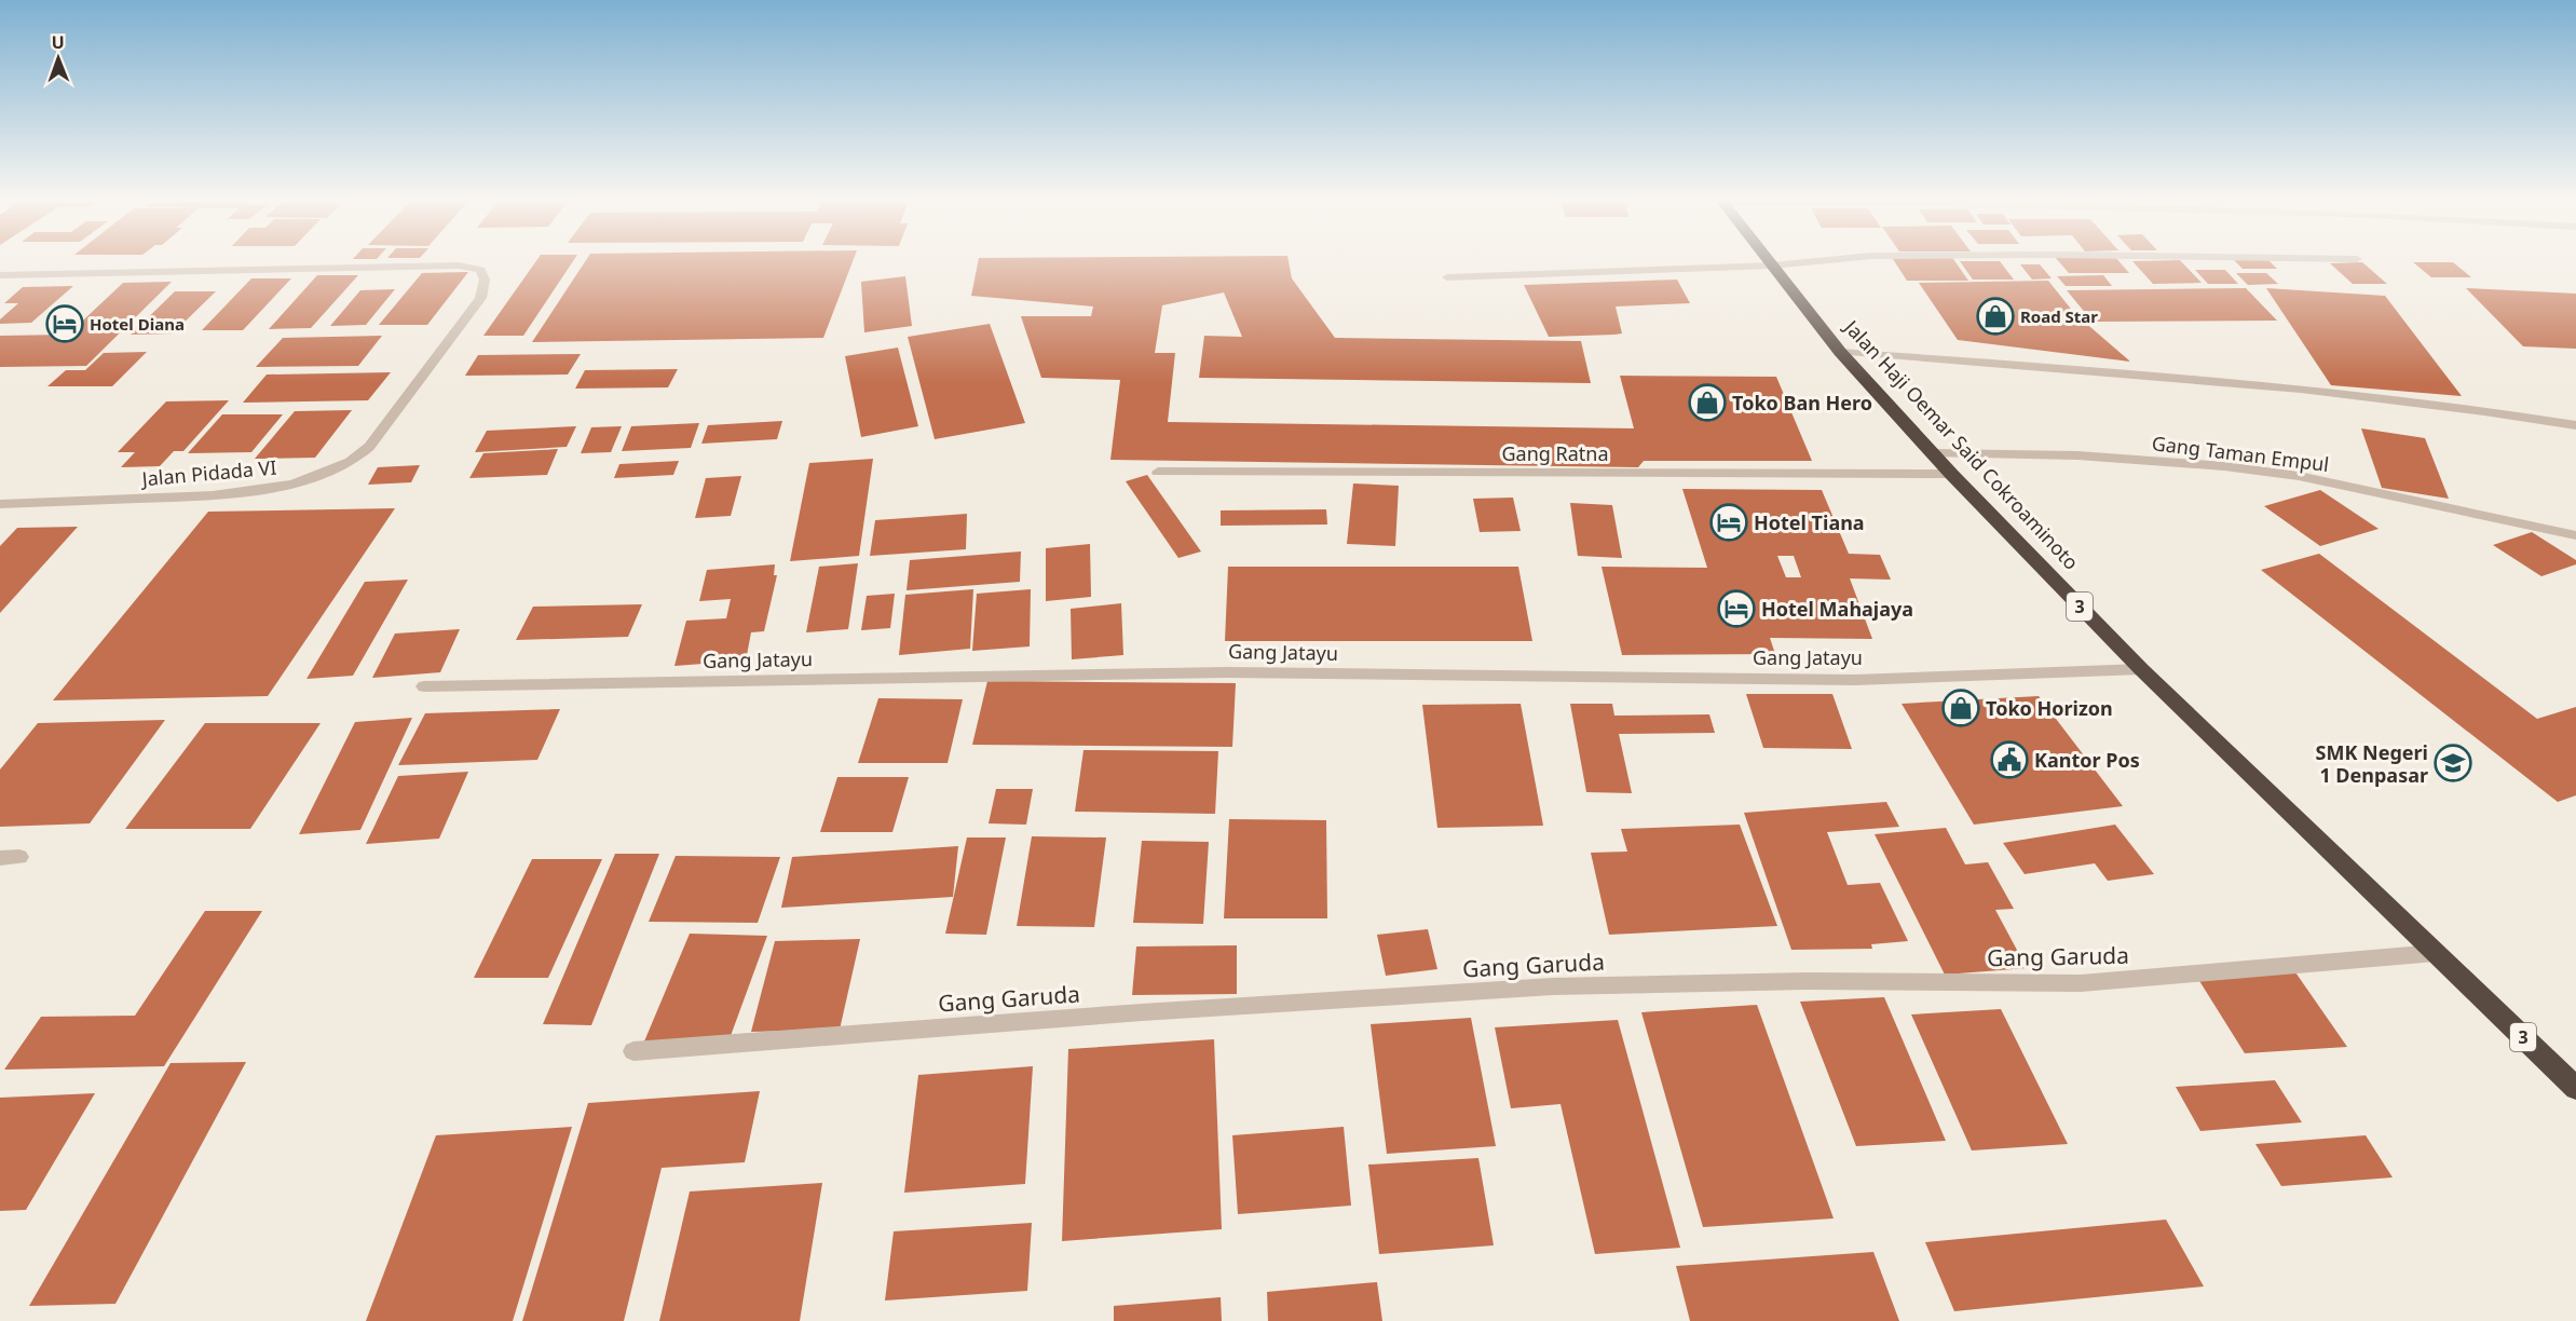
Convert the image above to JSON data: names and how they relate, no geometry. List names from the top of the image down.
{
  "streets": {
    "highway": ["Jalan Haji Oemar Said Cokroaminoto", "3"],
    "street": [
      "Gang Ratna",
      "Gang Taman Empul",
      "Jalan Pidada VI",
      "Gang Jatayu",
      "Gang Garuda"
    ]
  },
  "crossings": [
    ["Jalan Haji Oemar Said Cokroaminoto", "Gang Ratna"],
    ["Jalan Haji Oemar Said Cokroaminoto", "Gang Taman Empul"],
    ["Jalan Haji Oemar Said Cokroaminoto", "Gang Jatayu"],
    ["Jalan Haji Oemar Said Cokroaminoto", "Gang Garuda"]
  ],
  "places": {
    "shop": ["Road Star", "Toko Ban Hero", "Toko Horizon"],
    "hotel": ["Hotel Diana", "Hotel Tiana", "Hotel Mahajaya"],
    "public building": ["Kantor Pos"],
    "school or university": ["SMK Negeri 1 Denpasar"]
  },
  "north": "top"
}
